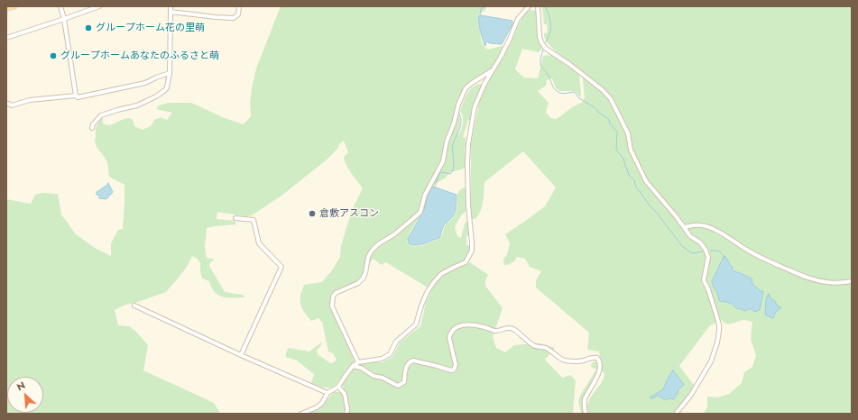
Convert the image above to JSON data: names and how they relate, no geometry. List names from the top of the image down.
{
  "places": ["グループホーム花の里萌", "グループホームあなたのふるさと萌", "倉敷アスコン"],
  "north": "top left"
}
